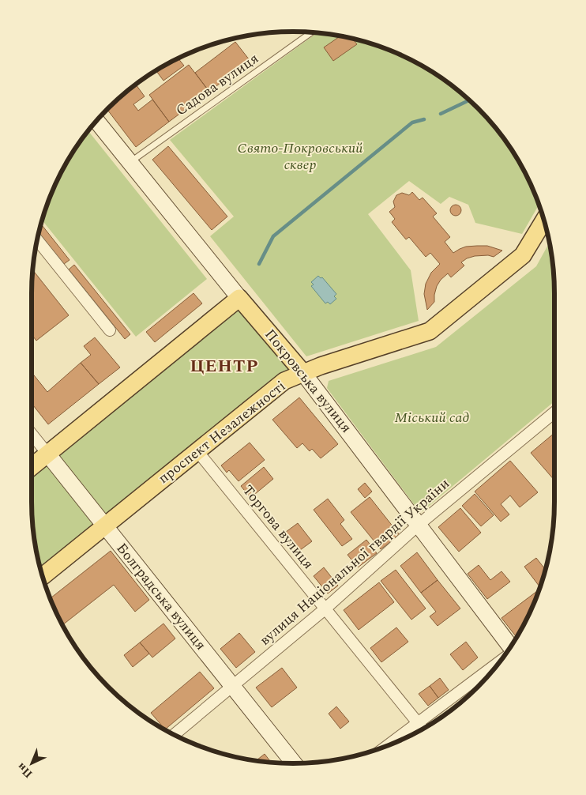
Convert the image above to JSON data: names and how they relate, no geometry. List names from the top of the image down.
{
  "streets": {
    "main road": ["Покровська вулиця", "проспект Незалежності", "Болградська вулиця"],
    "street": ["Торгова вулиця", "вулиця Національної гвардії України"],
    "lane": ["Садова вулиця"]
  },
  "crossings": [
    ["Садова вулиця", "Покровська вулиця"],
    ["Покровська вулиця", "проспект Незалежності"],
    ["Покровська вулиця", "вулиця Національної гвардії України"],
    ["проспект Незалежності", "Торгова вулиця"],
    ["проспект Незалежності", "Болградська вулиця"],
    ["Торгова вулиця", "вулиця Національної гвардії України"],
    ["вулиця Національної гвардії України", "Болградська вулиця"]
  ],
  "districts": ["ЦЕНТР"],
  "parks": ["Свято-Покровський сквер", "Міський сад"],
  "north": "bottom left"
}
